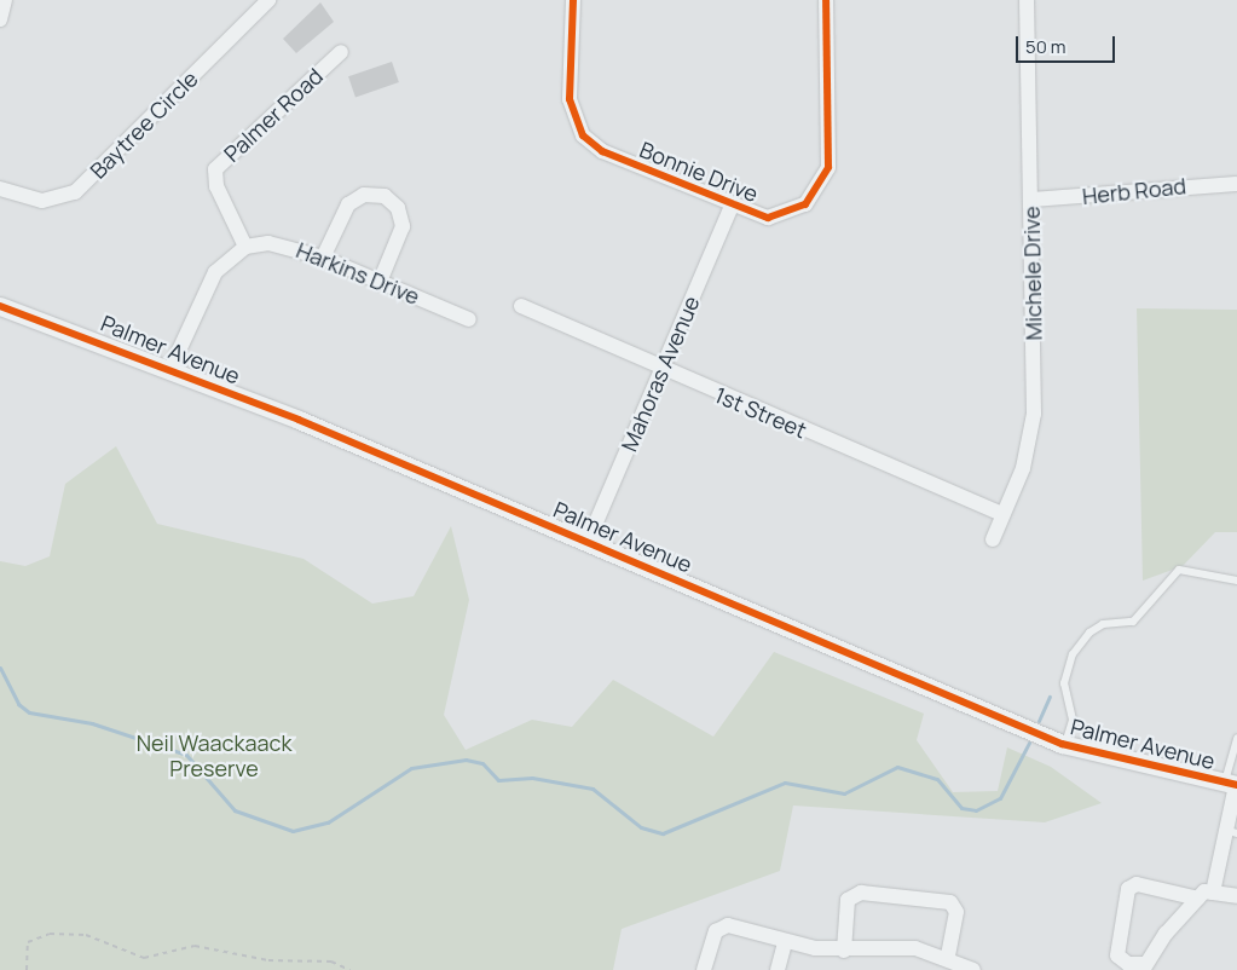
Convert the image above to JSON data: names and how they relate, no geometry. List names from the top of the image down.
{
  "streets": {
    "street": [
      "Palmer Road",
      "Baytree Circle",
      "Bonnie Drive",
      "Herb Road",
      "Harkins Drive",
      "Michele Drive",
      "Palmer Avenue",
      "Mahoras Avenue",
      "1st Street"
    ]
  },
  "crossings": [
    ["Palmer Road", "Harkins Drive"],
    ["Bonnie Drive", "Mahoras Avenue"],
    ["Herb Road", "Michele Drive"],
    ["Michele Drive", "1st Street"],
    ["Palmer Avenue", "Mahoras Avenue"],
    ["Mahoras Avenue", "1st Street"]
  ],
  "parks": ["Neil Waackaack Preserve"],
  "scale_bar": "50 m"
}
